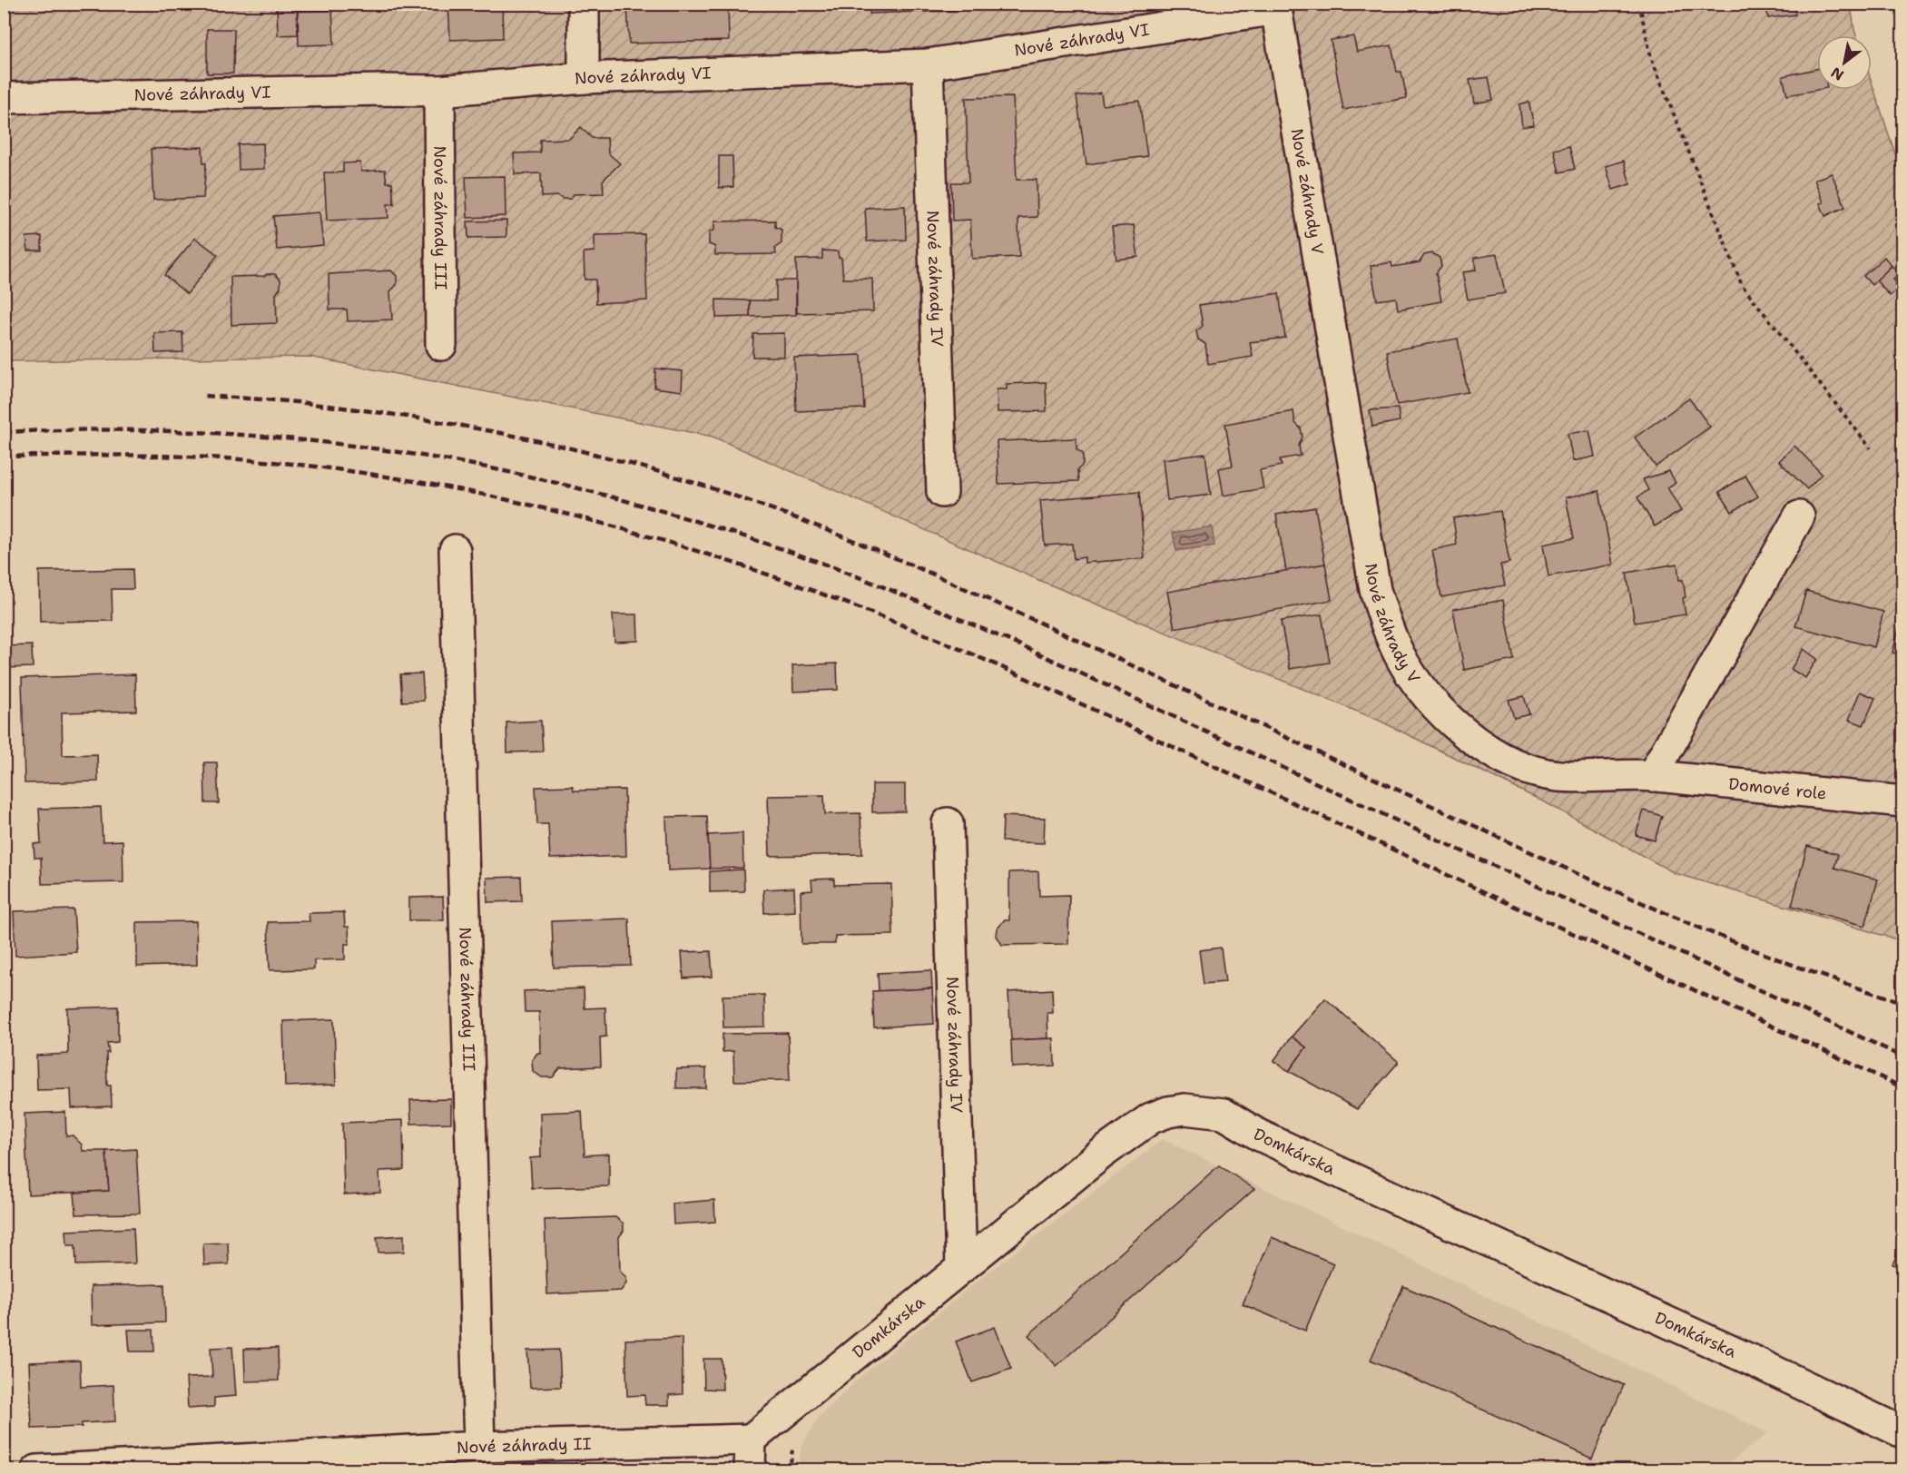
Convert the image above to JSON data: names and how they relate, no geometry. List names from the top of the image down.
{
  "streets": {
    "street": [
      "Nové záhrady VI",
      "Nové záhrady V",
      "Nové záhrady III",
      "Nové záhrady IV",
      "Domové role",
      "Domkárska",
      "Nové záhrady II"
    ]
  },
  "crossings": [
    ["Nové záhrady VI", "Nové záhrady V"],
    ["Nové záhrady VI", "Nové záhrady III"],
    ["Nové záhrady VI", "Nové záhrady IV"],
    ["Nové záhrady V", "Domové role"],
    ["Nové záhrady III", "Nové záhrady II"],
    ["Nové záhrady IV", "Domkárska"],
    ["Domkárska", "Nové záhrady II"]
  ],
  "north": "bottom left"
}
